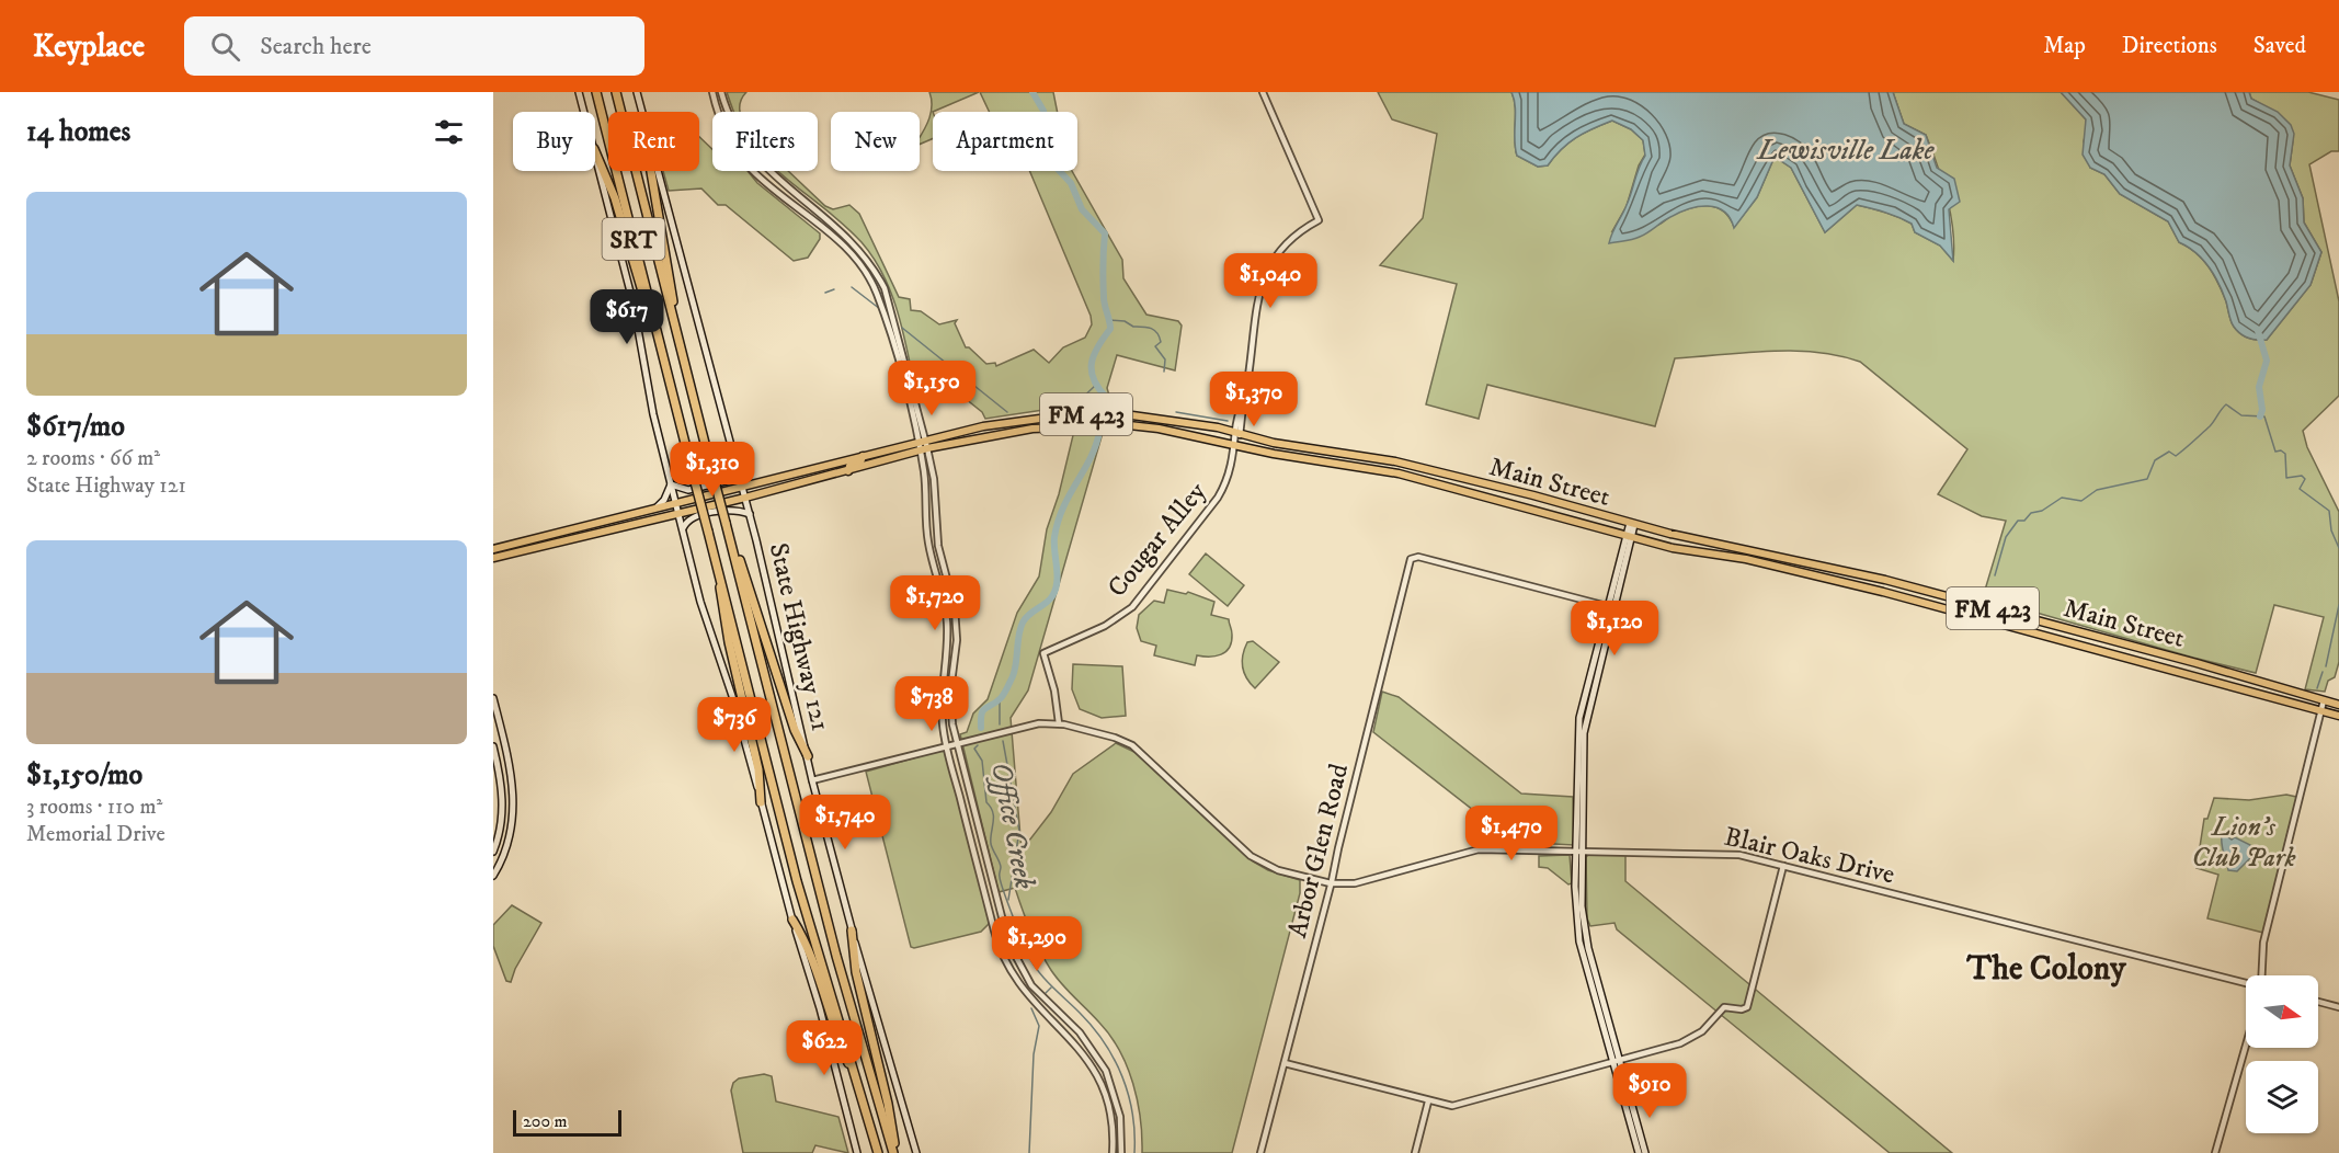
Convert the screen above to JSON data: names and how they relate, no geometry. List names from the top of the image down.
{
  "streets": {
    "highway": ["SRT"],
    "main road": ["FM 423", "Main Street", "State Highway 121"],
    "street": ["Cougar Alley", "Arbor Glen Road", "Blair Oaks Drive"]
  },
  "crossings": [
    ["FM 423", "Main Street"],
    ["FM 423", "State Highway 121"],
    ["Main Street", "Cougar Alley"],
    ["Main Street", "State Highway 121"],
    ["Cougar Alley", "Blair Oaks Drive"],
    ["State Highway 121", "Blair Oaks Drive"],
    ["Arbor Glen Road", "Blair Oaks Drive"]
  ],
  "districts": ["The Colony"],
  "water": ["Lewisville Lake", "Office Creek"],
  "parks": ["Lion's Club Park"],
  "scale_bar": "200 m",
  "north": "right",
  "page": {
    "header": "Keyplace",
    "search": "Search here",
    "nav": ["Map", "Directions", "Saved"],
    "heading": "14 homes",
    "chip": [
      "Buy",
      "Rent",
      "Filters",
      "New",
      "Apartment"
    ],
    "list": [
      {
        "name": "$617/mo",
        "note": "2 rooms · 66 m² · State Highway 121"
      },
      {
        "name": "$1,150/mo",
        "note": "3 rooms · 110 m² · Memorial Drive"
      }
    ],
    "price": [
      "$1,040",
      "$617",
      "$1,150",
      "$1,370",
      "$1,310",
      "$1,720",
      "$1,120",
      "$738",
      "$736",
      "$1,740",
      "$1,470",
      "$1,290",
      "$622",
      "$910"
    ],
    "scale": "200 m"
  }
}
